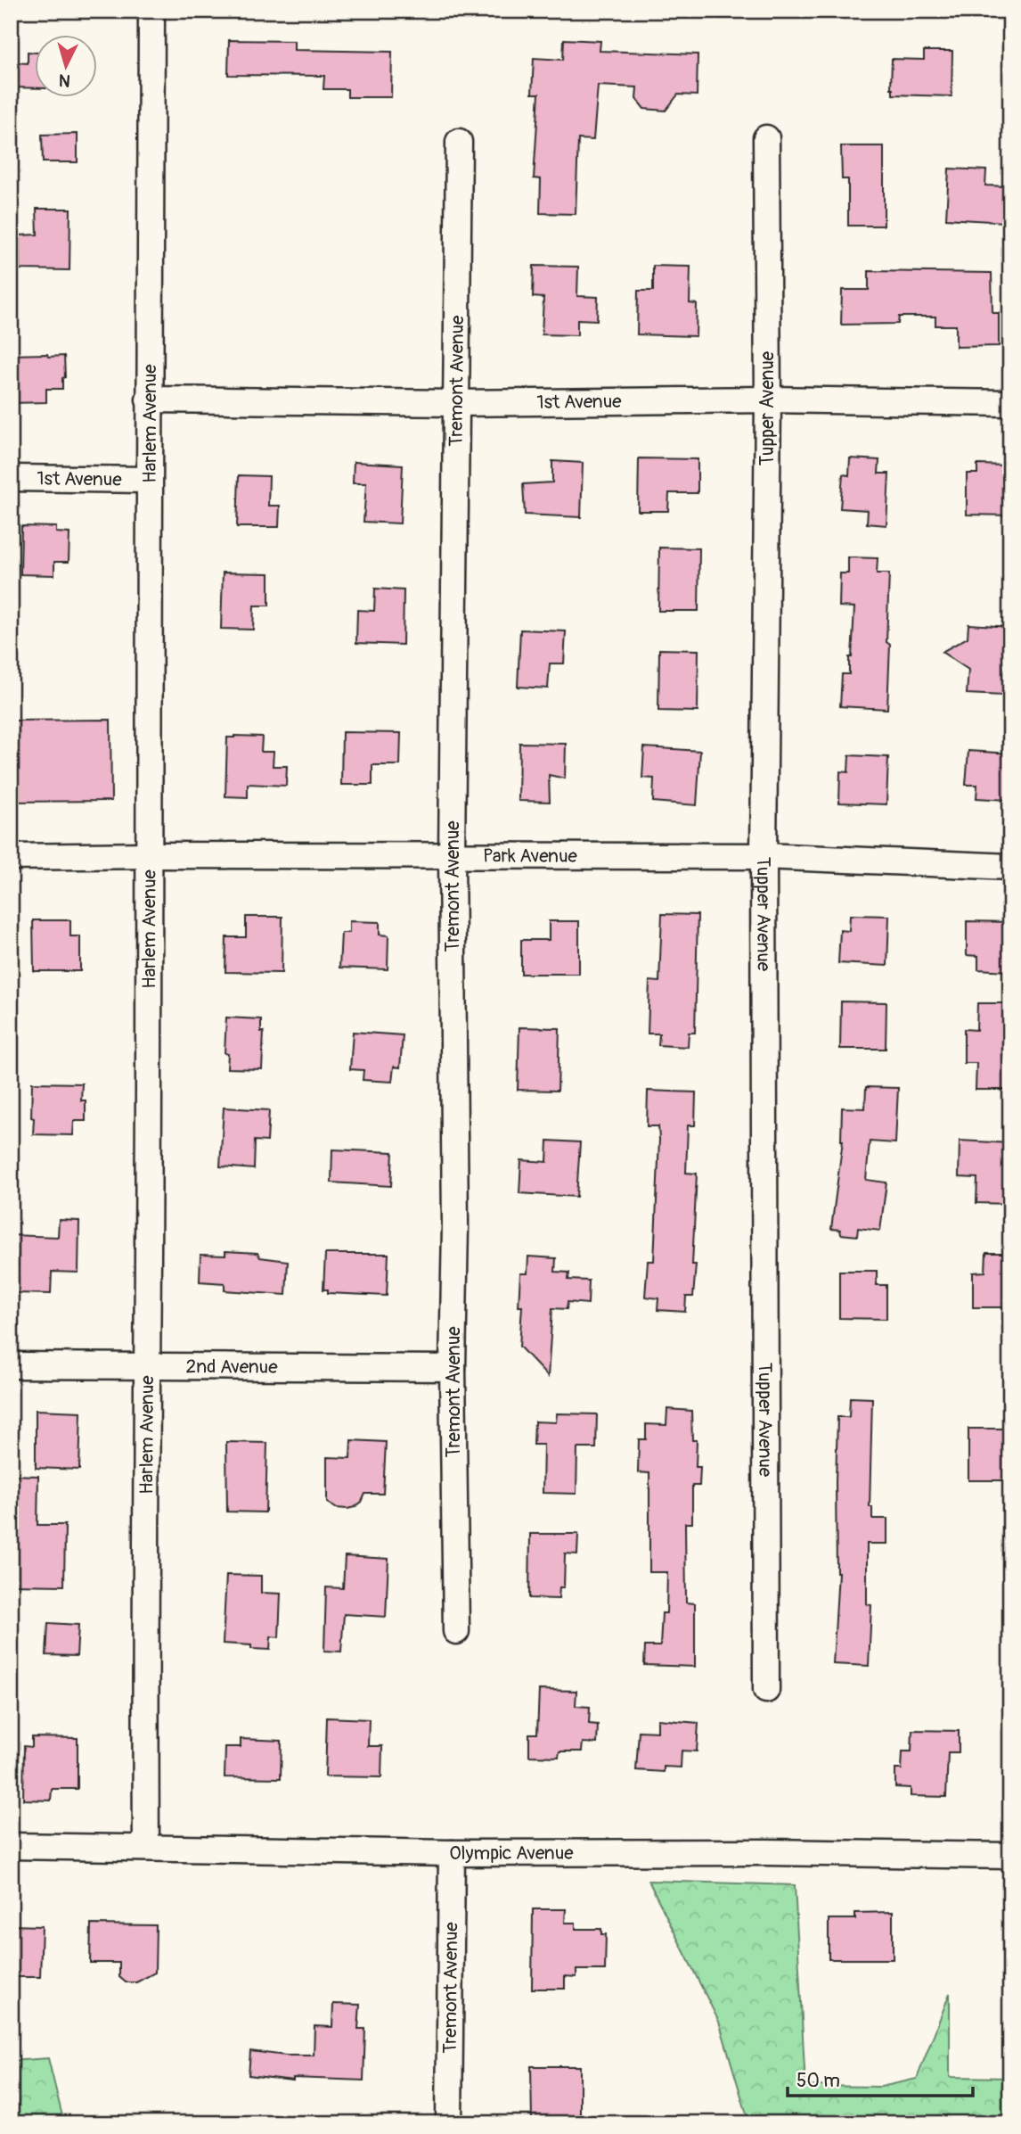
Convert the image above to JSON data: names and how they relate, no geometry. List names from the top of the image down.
{
  "streets": {
    "street": [
      "Tremont Avenue",
      "1st Avenue",
      "Tupper Avenue",
      "Harlem Avenue",
      "Park Avenue",
      "2nd Avenue",
      "Olympic Avenue"
    ]
  },
  "crossings": [
    ["Tremont Avenue", "1st Avenue"],
    ["Tremont Avenue", "Park Avenue"],
    ["Tremont Avenue", "2nd Avenue"],
    ["Tremont Avenue", "Olympic Avenue"],
    ["1st Avenue", "Tupper Avenue"],
    ["1st Avenue", "Harlem Avenue"],
    ["Tupper Avenue", "Park Avenue"],
    ["Harlem Avenue", "Park Avenue"],
    ["Harlem Avenue", "2nd Avenue"],
    ["Harlem Avenue", "Olympic Avenue"]
  ],
  "scale_bar": "50 m",
  "north": "bottom"
}
